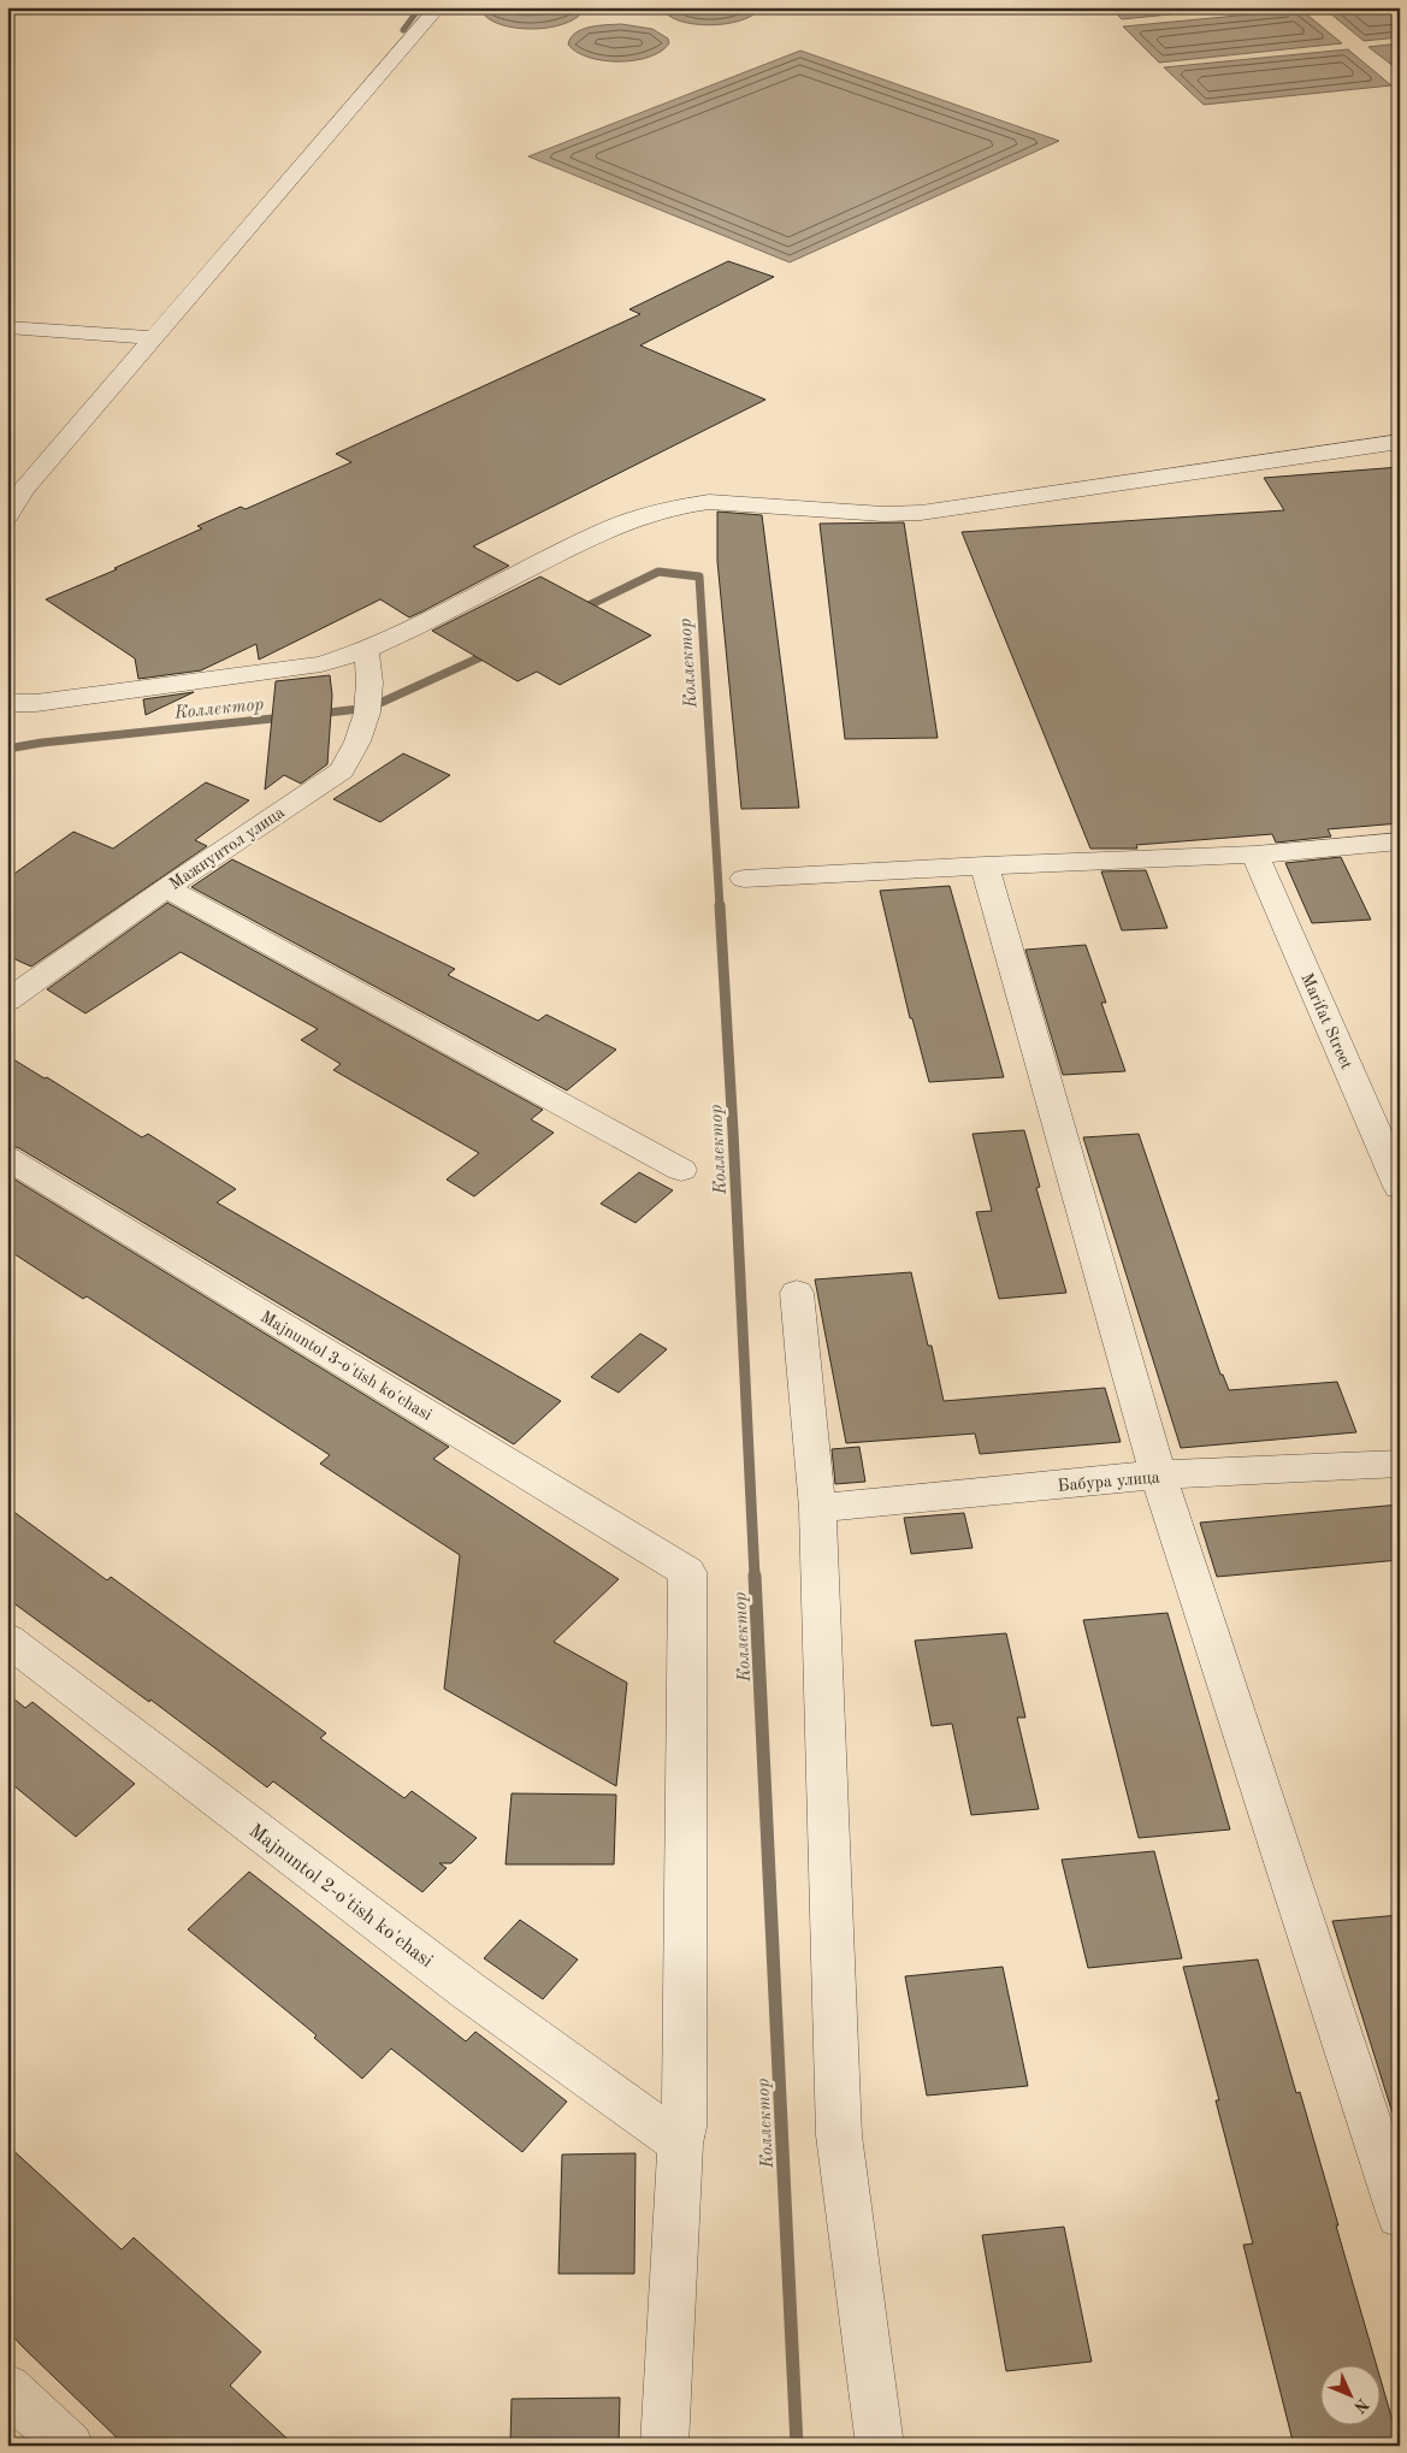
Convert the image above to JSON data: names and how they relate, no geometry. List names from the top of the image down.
{
  "streets": {
    "street": [
      "Мажнунтол улица",
      "Marifat Street",
      "Majnuntol 3-o'tish ko'chasi",
      "Бабура улица",
      "Majnuntol 2-o'tish ko'chasi"
    ]
  },
  "crossings": [
    ["Majnuntol 3-o'tish ko'chasi", "Majnuntol 2-o'tish ko'chasi"]
  ],
  "water": ["Коллектор"],
  "north": "bottom right"
}
